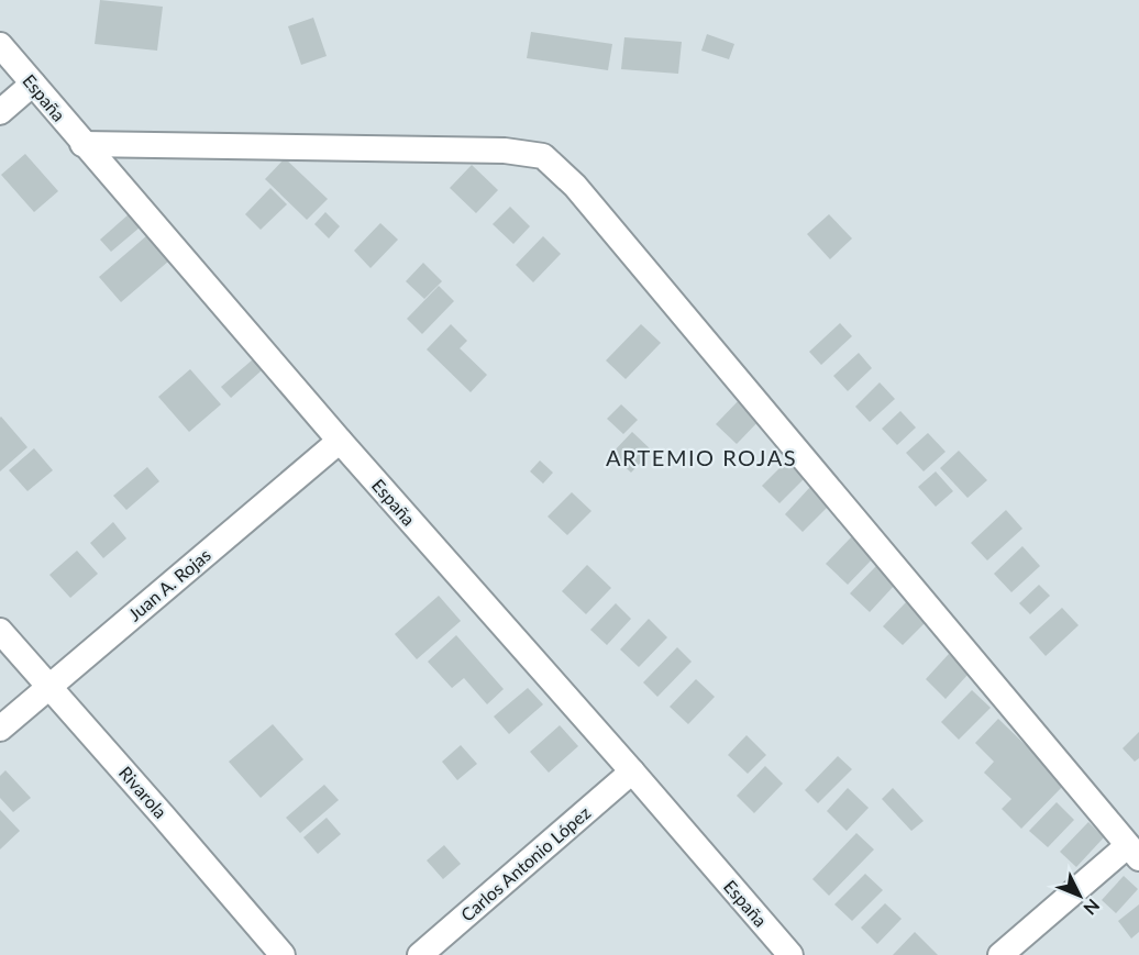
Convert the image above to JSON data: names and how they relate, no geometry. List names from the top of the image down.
{
  "streets": {
    "street": [
      "España",
      "Juan A. Rojas",
      "Rivarola",
      "Carlos Antonio López"
    ]
  },
  "crossings": [
    ["España", "Juan A. Rojas"],
    ["España", "Carlos Antonio López"],
    ["Juan A. Rojas", "Rivarola"]
  ],
  "districts": ["ARTEMIO ROJAS"],
  "north": "bottom right"
}
